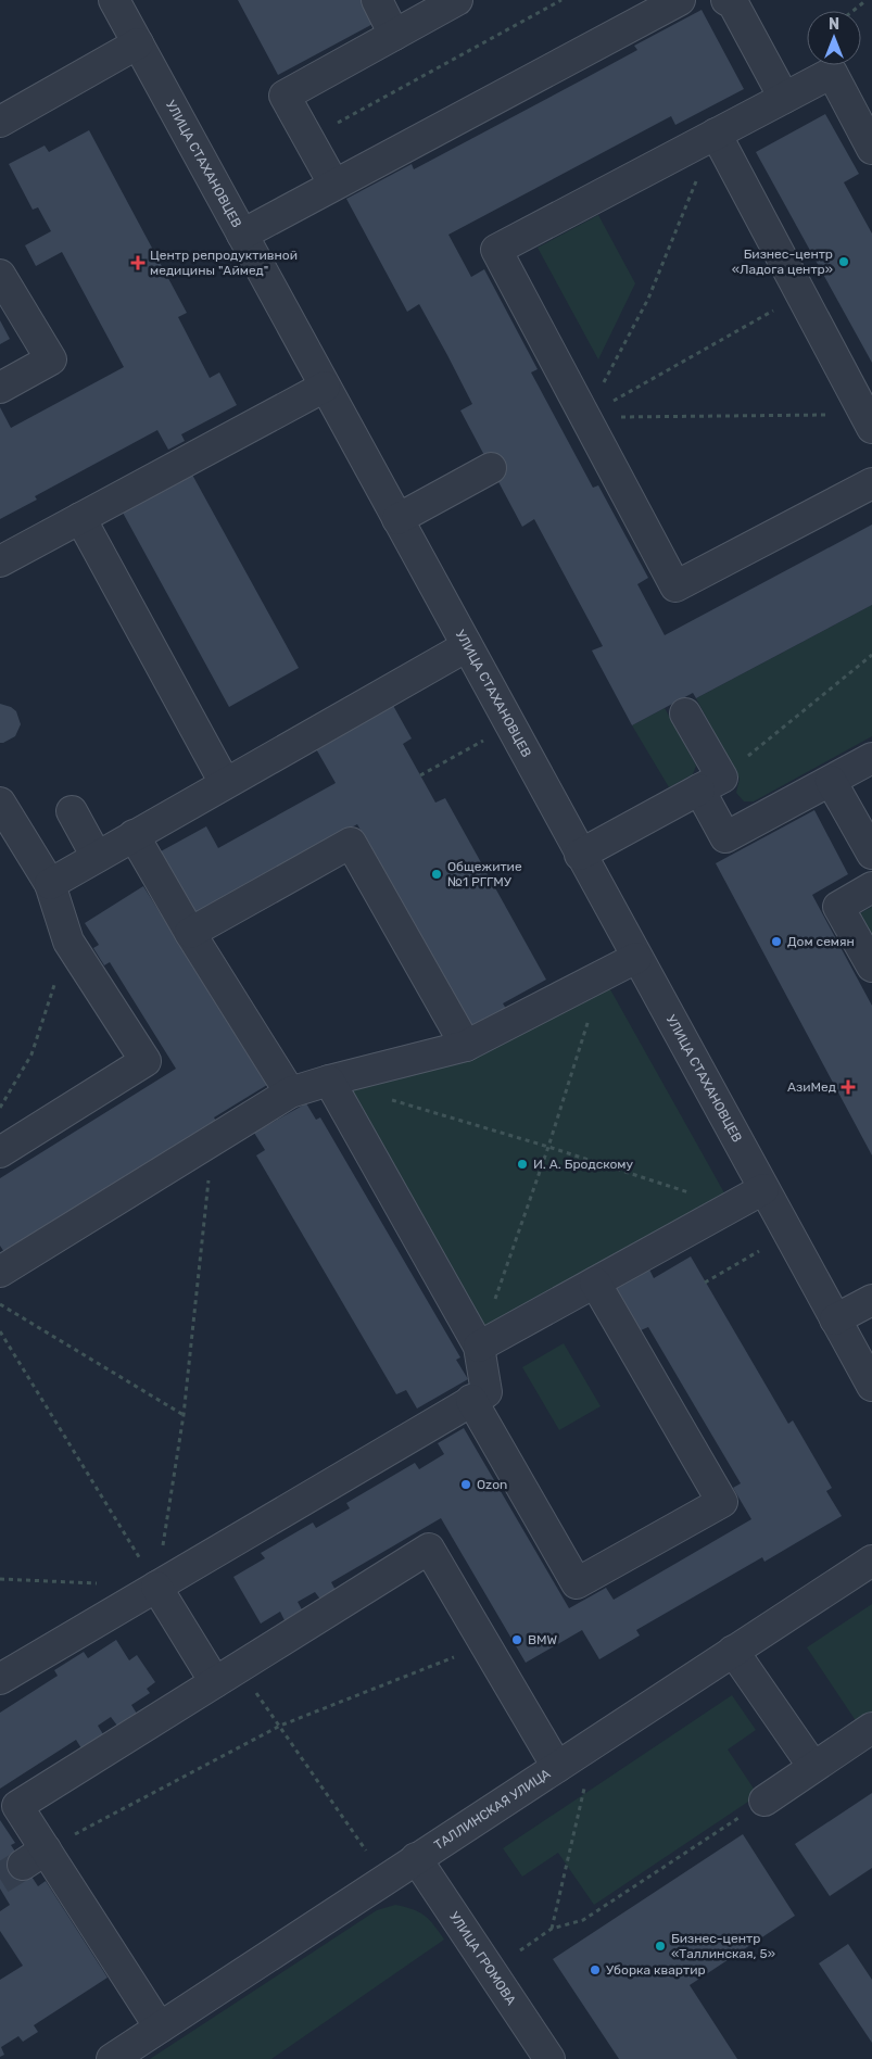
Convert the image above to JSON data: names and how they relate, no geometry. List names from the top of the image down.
{
  "streets": {
    "street": ["УЛИЦА СТАХАНОВЦЕВ", "ТАЛЛИНСКАЯ УЛИЦА", "УЛИЦА ГРОМОВА"]
  },
  "crossings": [
    ["ТАЛЛИНСКАЯ УЛИЦА", "УЛИЦА ГРОМОВА"]
  ],
  "places": {
    "other": [
      "Бизнес-центр «Ладога центр»",
      "Общежитие №1 РГГМУ",
      "Дом семян",
      "И. А. Бродскому",
      "Ozon",
      "BMW",
      "Бизнес-центр «Таллинская, 5»",
      "Уборка квартир"
    ],
    "health": ["Центр репродуктивной медицины \"Аймед\"", "АзиМед"]
  },
  "north": "top"
}
